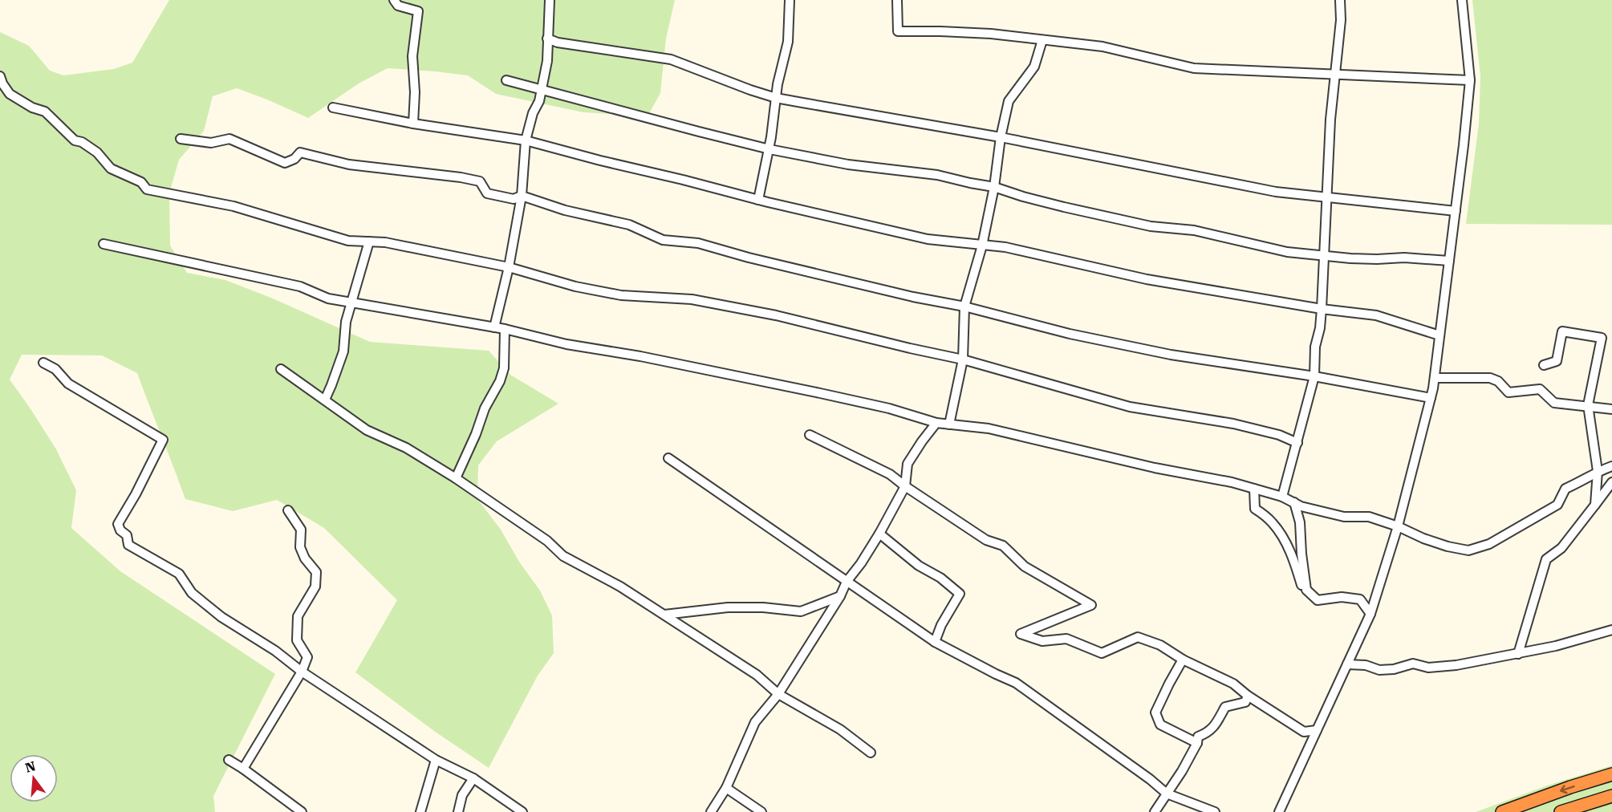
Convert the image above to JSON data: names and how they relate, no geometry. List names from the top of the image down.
{
  "north": "top"
}
